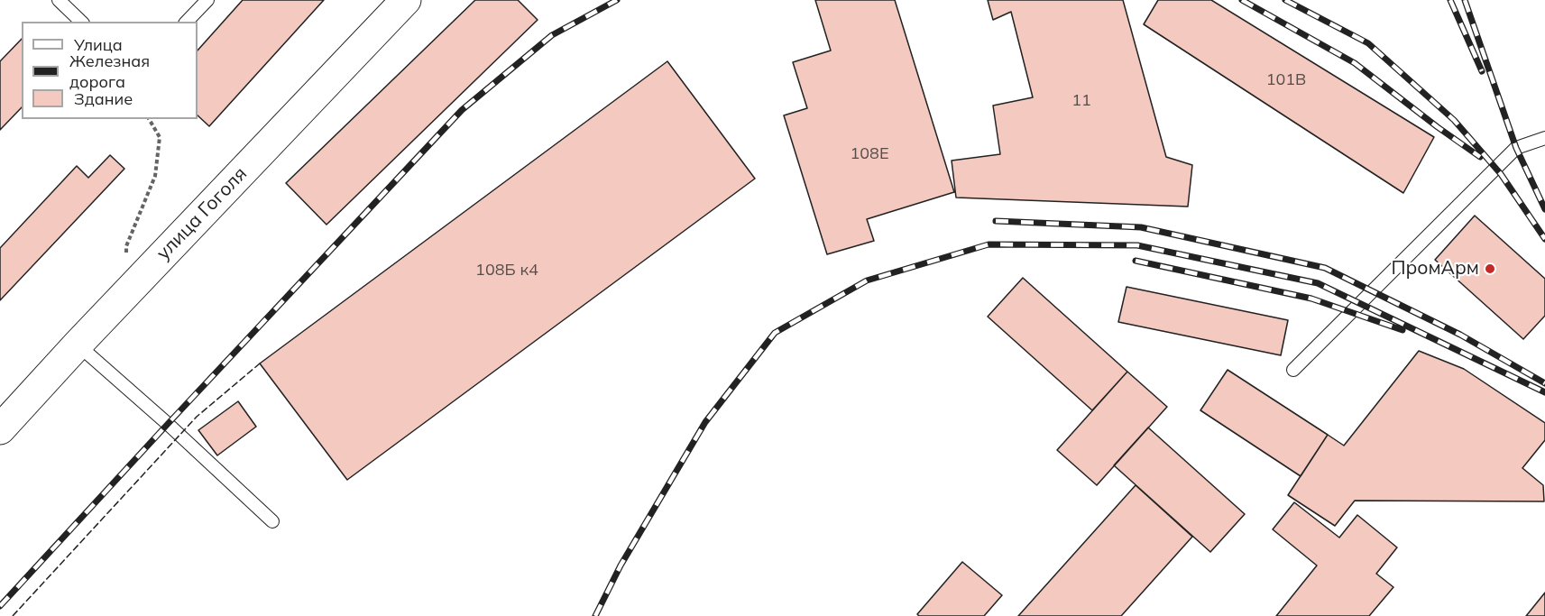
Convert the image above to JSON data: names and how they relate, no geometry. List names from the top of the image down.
{
  "streets": {
    "main road": ["улица Гоголя"]
  },
  "places": ["ПромАрм"],
  "house_numbers": [
    "101В",
    "11",
    "108Е",
    "108Б к4"
  ],
  "legend": ["Улица", "Железная дорога", "Здание"]
}
